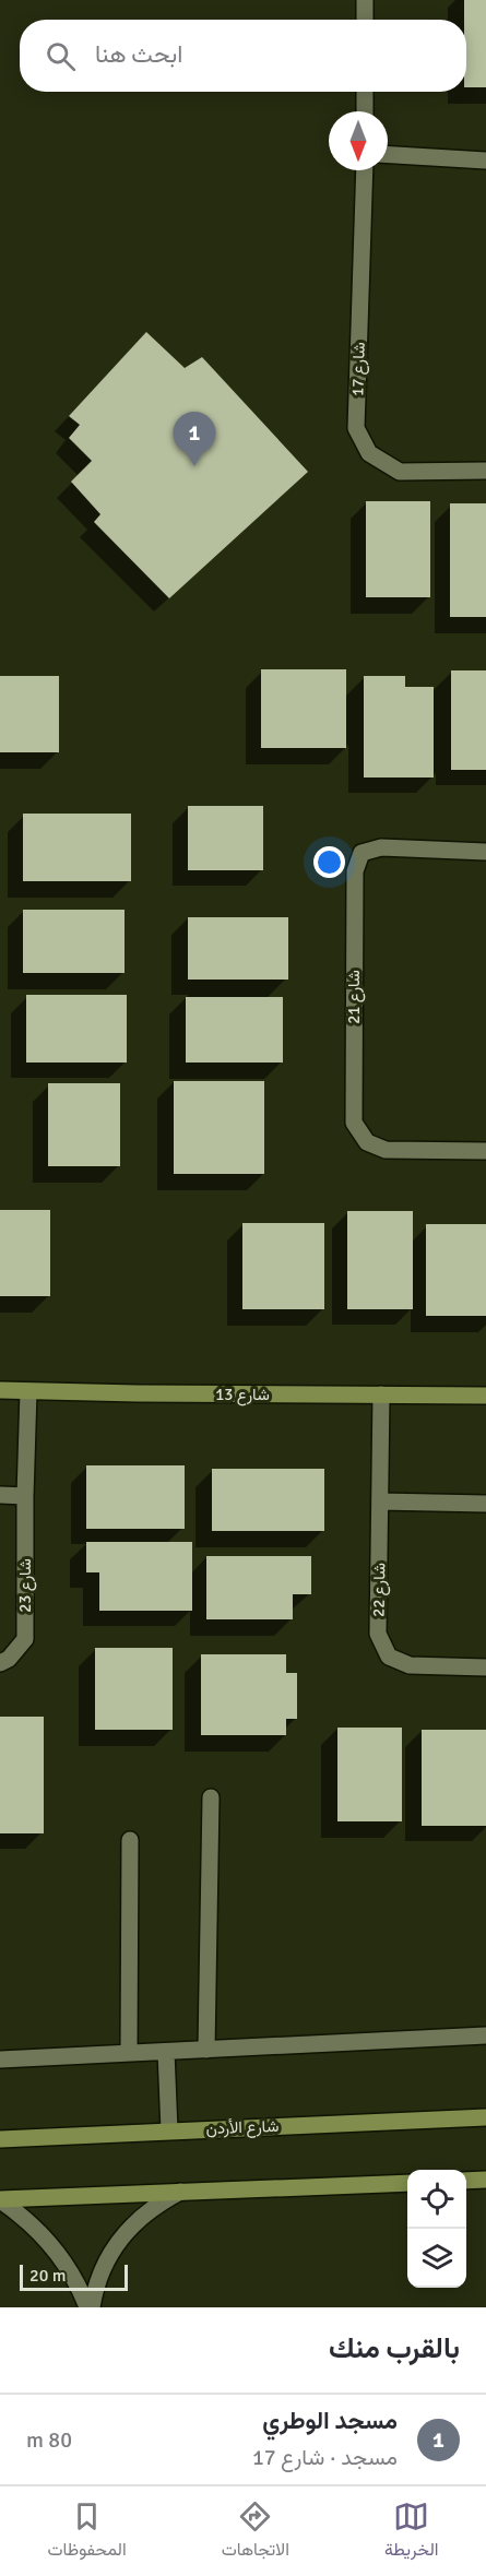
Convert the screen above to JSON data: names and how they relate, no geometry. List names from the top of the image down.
{
  "streets": {
    "main road": ["شارع 13", "شارع الأردن"],
    "street": [
      "شارع 17",
      "شارع 21",
      "23 شارع",
      "شارع 22"
    ]
  },
  "crossings": [
    ["شارع 13", "23 شارع"],
    ["شارع 13", "شارع 22"]
  ],
  "scale_bar": "20 m",
  "north": "bottom",
  "page": {
    "search": "ابحث هنا",
    "pins": "1",
    "scale": "20 m",
    "heading": "بالقرب منك",
    "list": [
      {
        "mark": "1",
        "name": "مسجد الوطري",
        "note": "مسجد · شارع 17",
        "value": "80 m"
      }
    ],
    "nav": ["الخريطة", "الاتجاهات", "المحفوظات"]
  }
}
